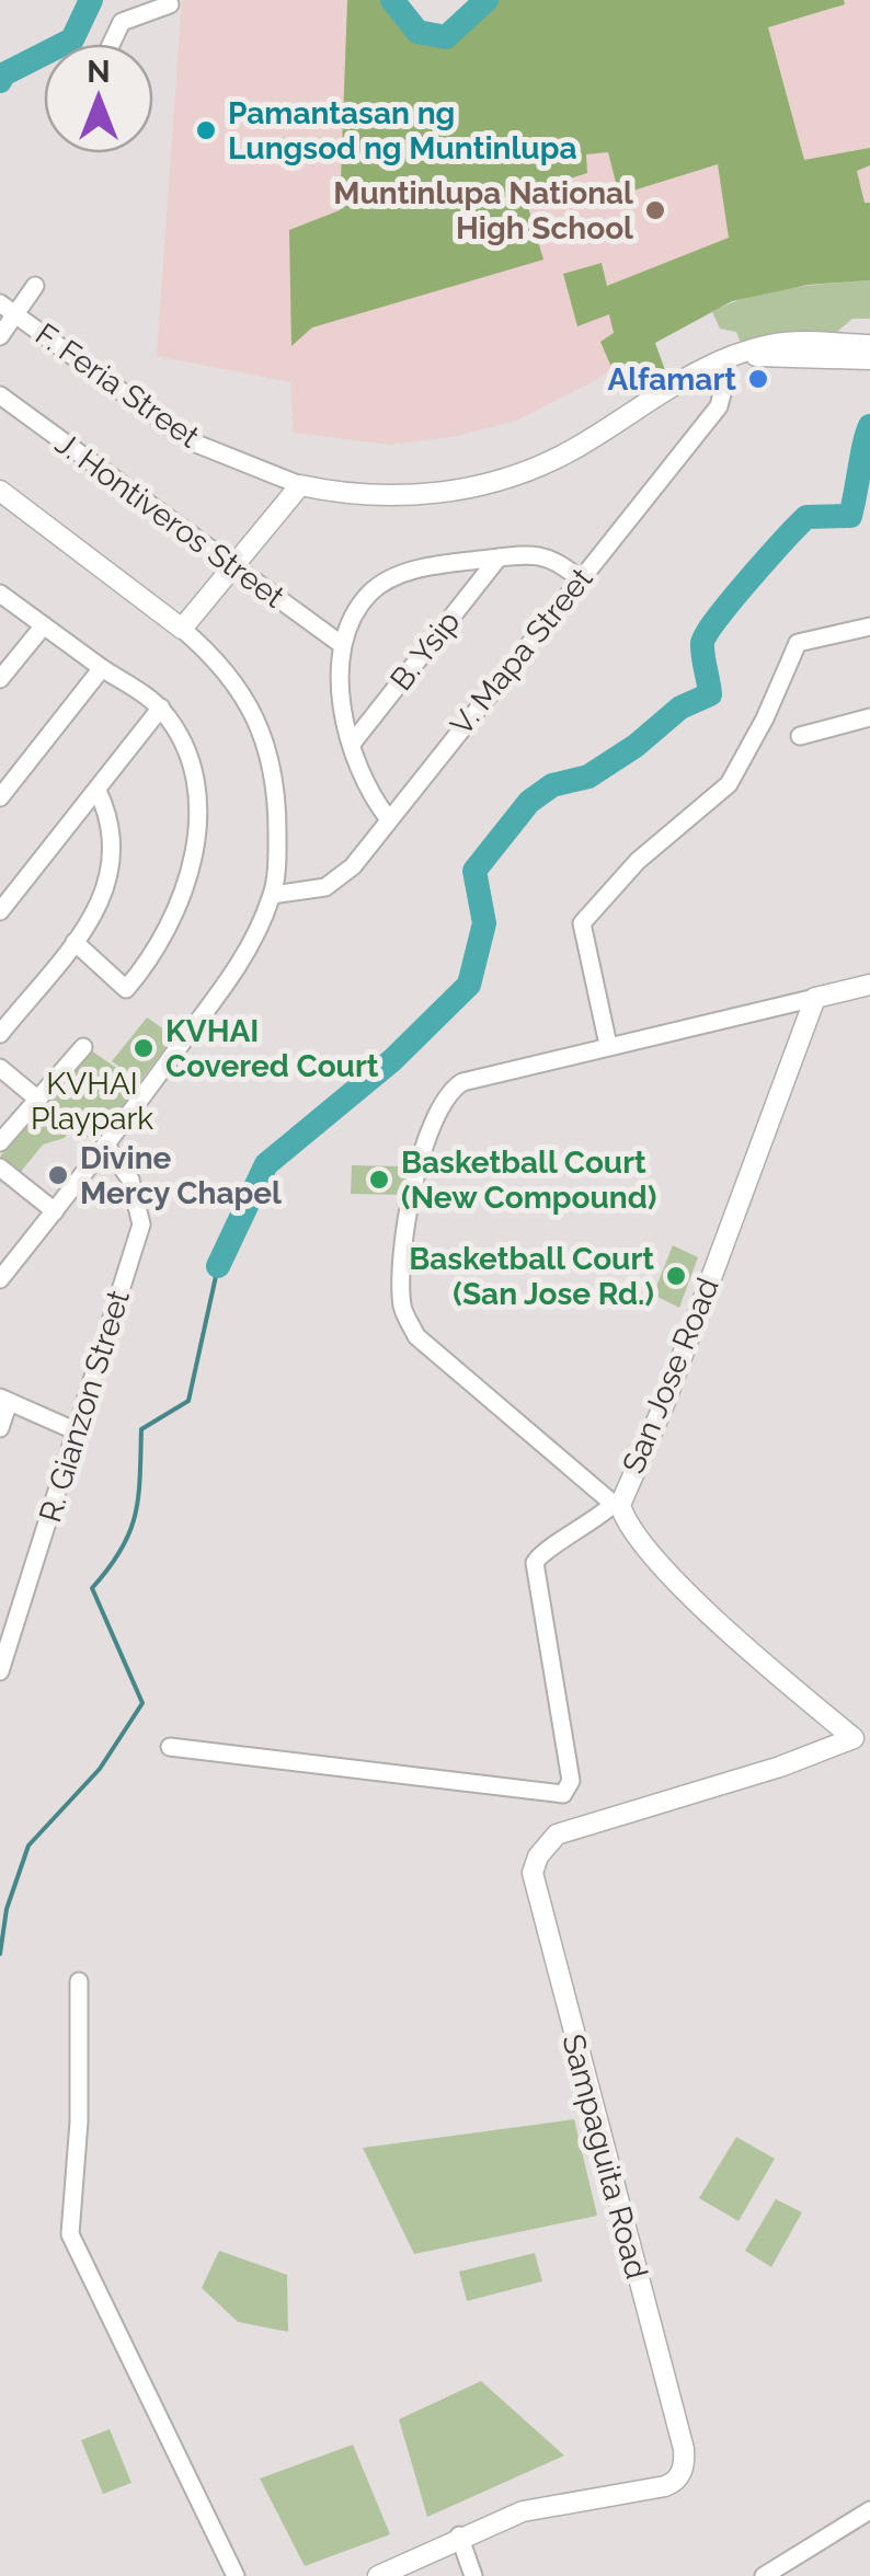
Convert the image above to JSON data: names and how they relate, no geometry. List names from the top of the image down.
{
  "streets": {
    "street": [
      "F. Feria Street",
      "J. Hontiveros Street",
      "B. Ysip",
      "V. Mapa Street",
      "San Jose Road",
      "R. Gianzon Street",
      "Sampaguita Road"
    ]
  },
  "crossings": [
    ["San Jose Road", "Sampaguita Road"]
  ],
  "parks": ["KVHAI Playpark"],
  "places": [
    "Pamantasan ng Lungsod ng Muntinlupa",
    "Muntinlupa National High School",
    "Alfamart",
    "KVHAI Covered Court",
    "Divine Mercy Chapel",
    "Basketball Court (New Compound)",
    "Basketball Court (San Jose Rd.)"
  ],
  "north": "top"
}
